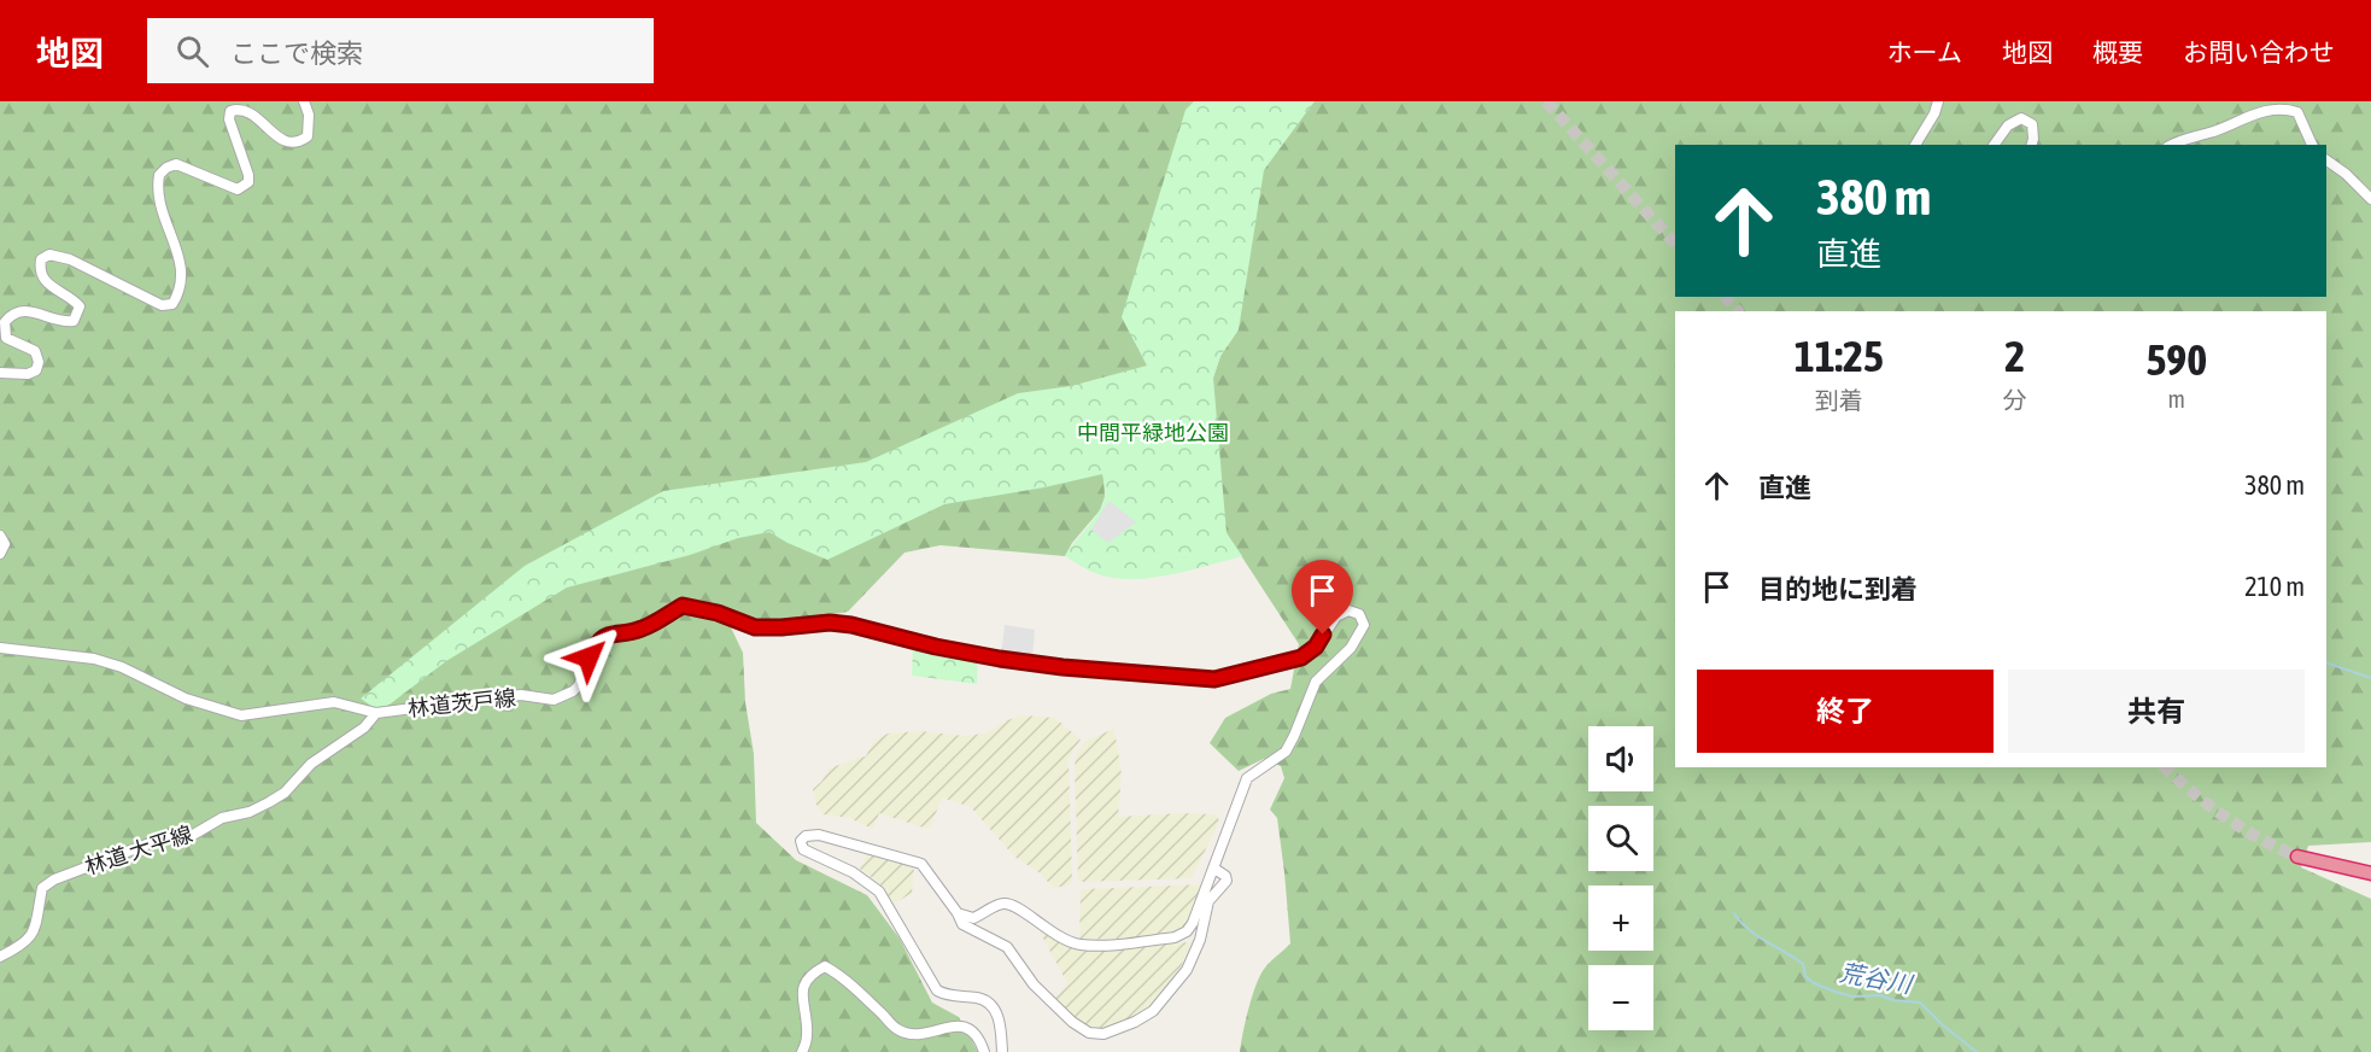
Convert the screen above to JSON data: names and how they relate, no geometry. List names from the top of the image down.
{
  "streets": {
    "street": ["林道茨戸線", "林道 大平線"]
  },
  "crossings": [
    ["林道茨戸線", "林道 大平線"]
  ],
  "water": ["荒谷川"],
  "parks": ["中間平緑地公園"],
  "page": {
    "header": "地図",
    "search": "ここで検索",
    "nav": [
      "ホーム",
      "地図",
      "概要",
      "お問い合わせ"
    ],
    "turn": ["380 m", "直進"],
    "eta": [
      "11:25",
      "到着",
      "2",
      "分",
      "590",
      "m"
    ],
    "list": [
      {
        "name": "直進",
        "value": "380 m"
      },
      {
        "name": "目的地に到着",
        "value": "210 m"
      }
    ],
    "buttons": ["終了", "共有"],
    "map_buttons": ["+", "−"]
  }
}
